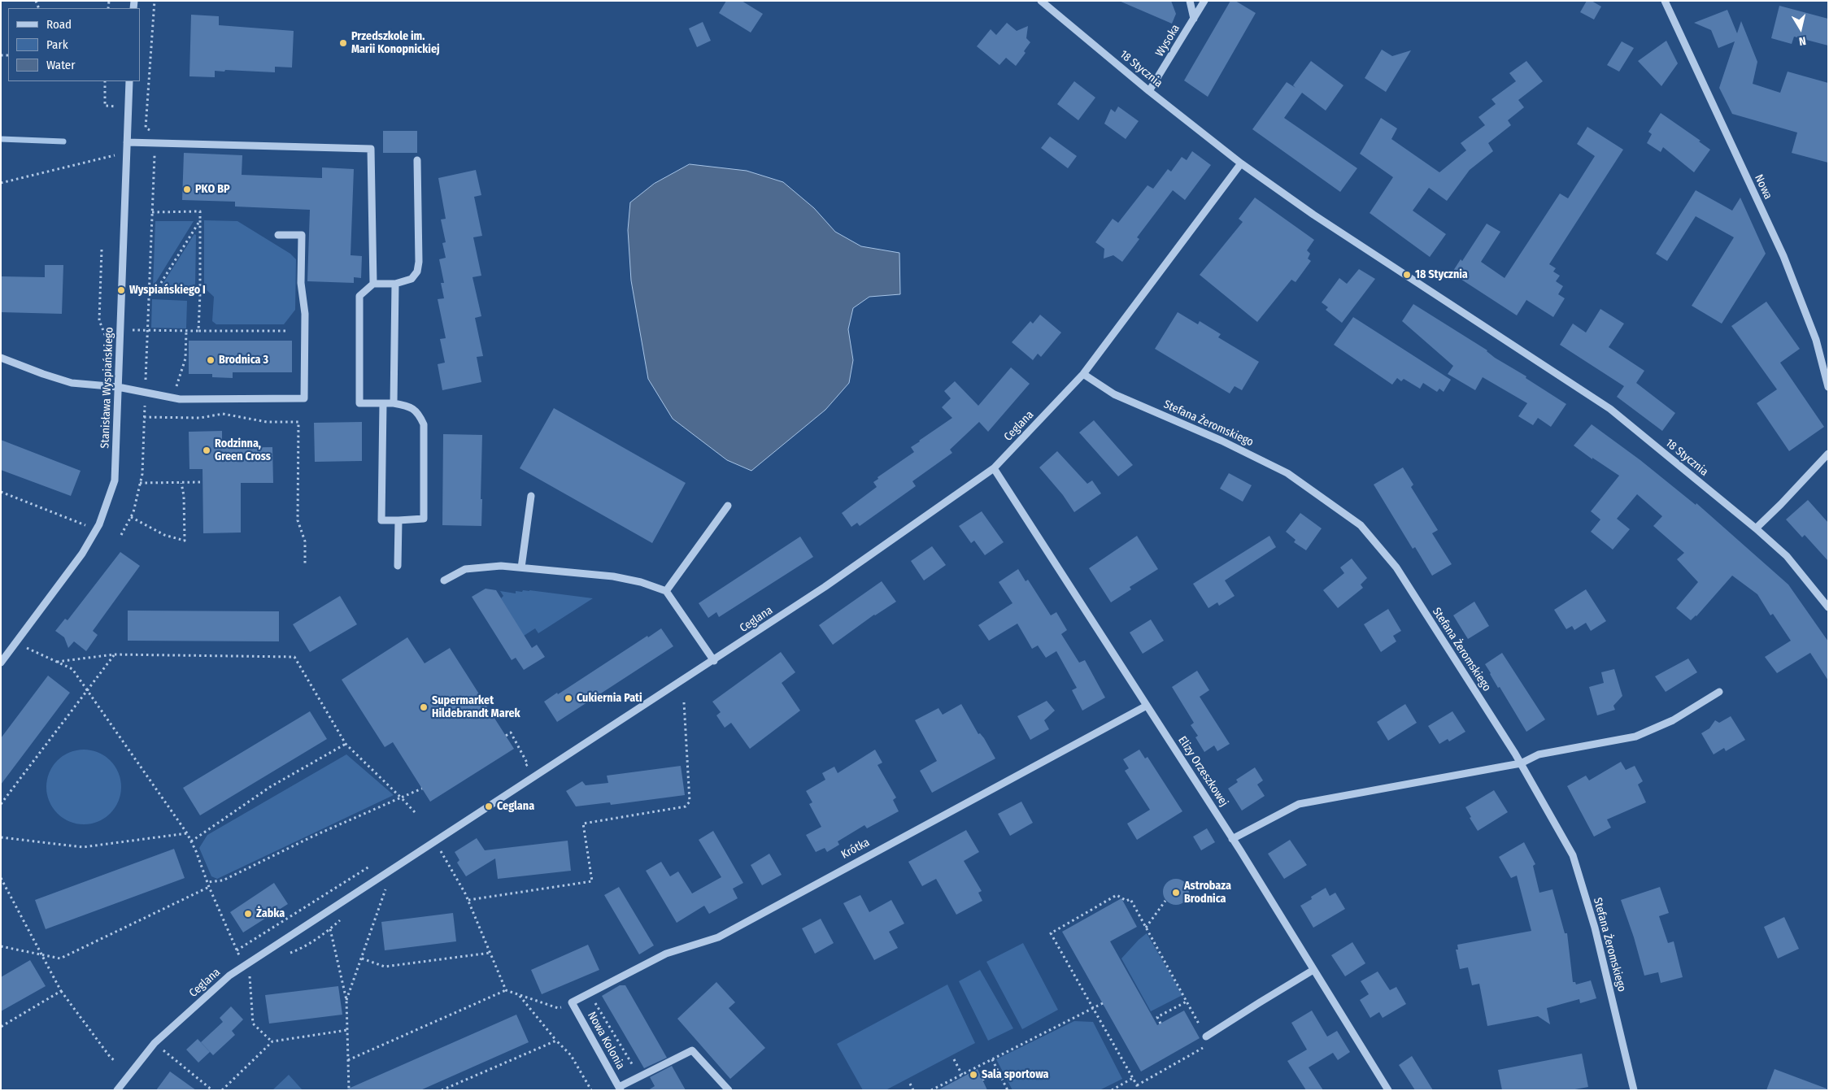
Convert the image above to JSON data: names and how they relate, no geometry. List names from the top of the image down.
{
  "streets": {
    "street": [
      "Wysoka",
      "18 Stycznia",
      "Nowa",
      "Stanisława Wyspiańskiego",
      "Stefana Żeromskiego",
      "Ceglana",
      "Elizy Orzeszkowej",
      "Krótka",
      "Nowa Kolonia"
    ]
  },
  "crossings": [
    ["Wysoka", "18 Stycznia"],
    ["18 Stycznia", "Ceglana"],
    ["Stefana Żeromskiego", "Ceglana"],
    ["Ceglana", "Elizy Orzeszkowej"],
    ["Elizy Orzeszkowej", "Krótka"],
    ["Krótka", "Nowa Kolonia"]
  ],
  "places": [
    "Przedszkole im. Marii Konopnickiej",
    "PKO BP",
    "18 Stycznia",
    "Wyspiańskiego I",
    "Brodnica 3",
    "Rodzinna, Green Cross",
    "Cukiernia Pati",
    "Supermarket Hildebrandt Marek",
    "Ceglana",
    "Astrobaza Brodnica",
    "Żabka",
    "Sala sportowa"
  ],
  "legend": ["Road", "Park", "Water"],
  "north": "bottom"
}
